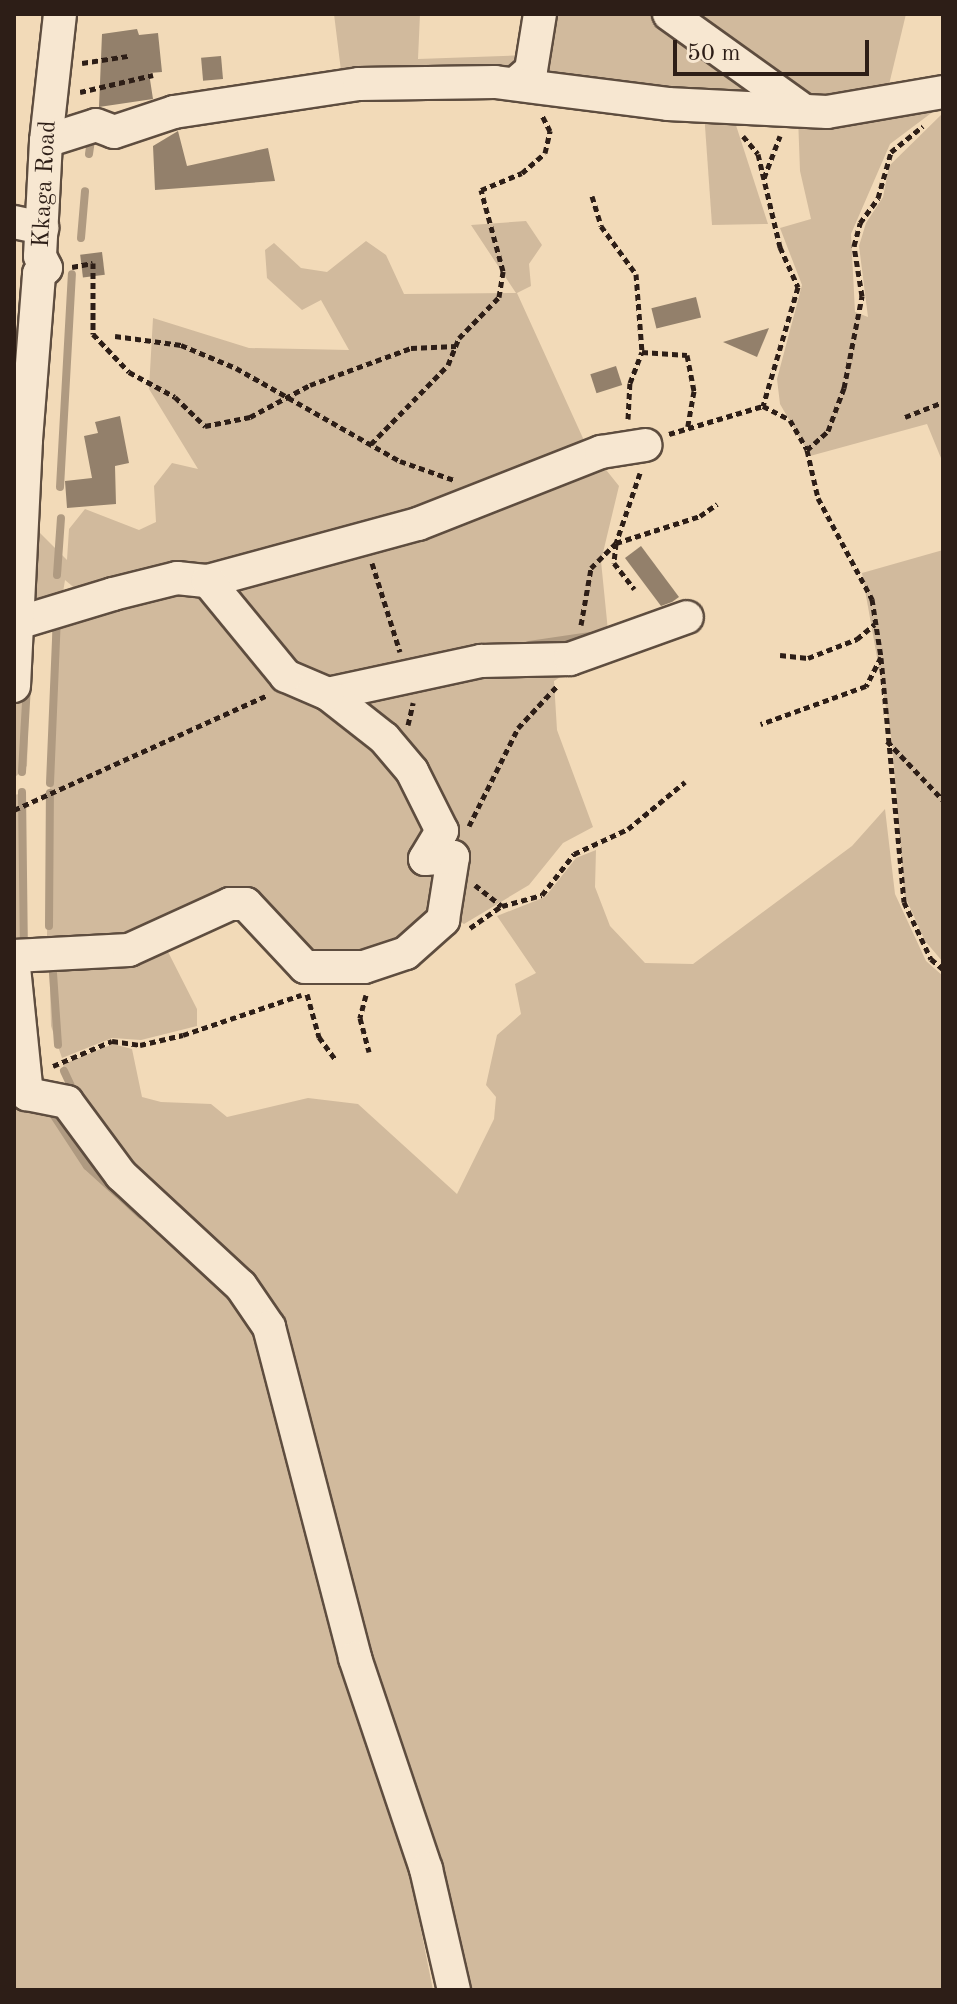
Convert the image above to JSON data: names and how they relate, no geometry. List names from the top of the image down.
{
  "streets": {
    "street": ["Kkaga Road"]
  },
  "scale_bar": "50 m"
}
